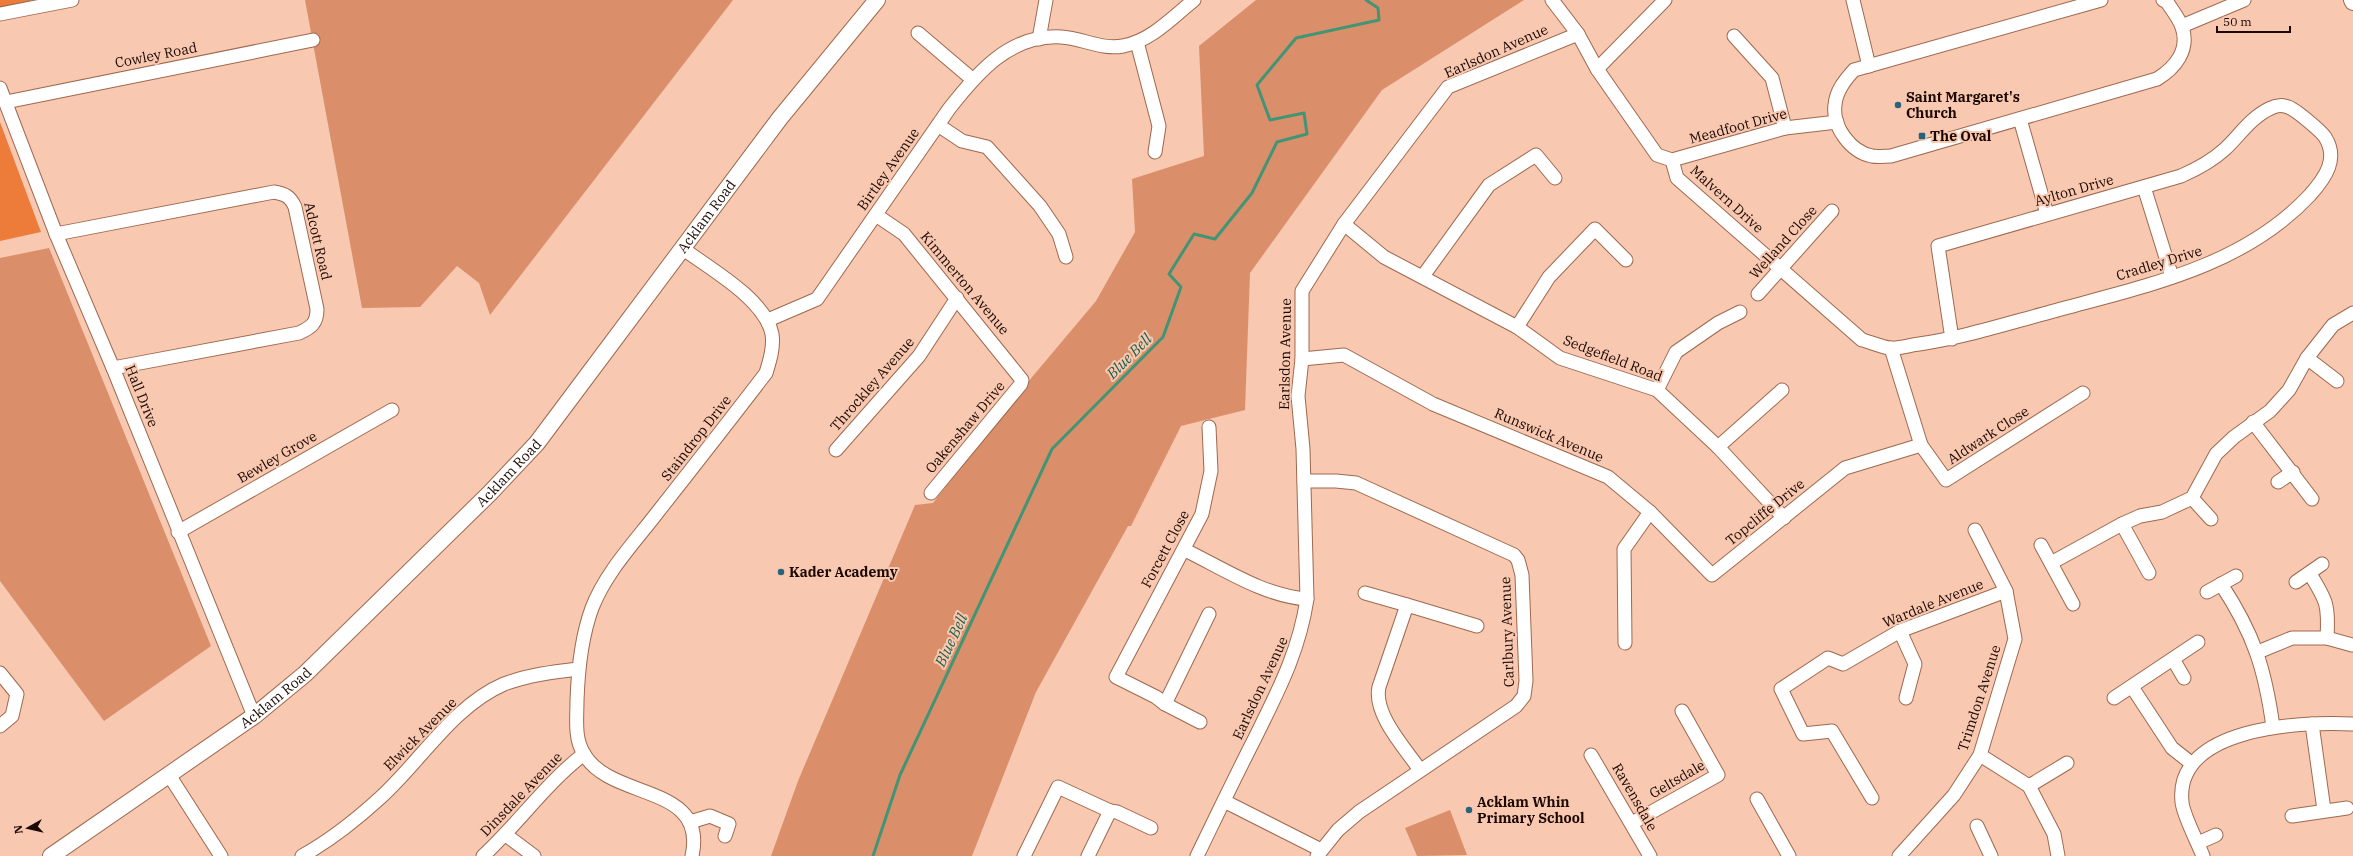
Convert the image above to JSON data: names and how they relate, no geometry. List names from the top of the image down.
{
  "streets": {
    "main road": ["Acklam Road"],
    "street": [
      "Earlsdon Avenue",
      "Cowley Road",
      "Meadfoot Drive",
      "Birtley Avenue",
      "Aylton Drive",
      "Malvern Drive",
      "Adcott Road",
      "Welland Close",
      "Cradley Drive",
      "Kimmerton Avenue",
      "Sedgefield Road",
      "Throckley Avenue",
      "Hall Drive",
      "Oakenshaw Drive",
      "Runswick Avenue",
      "Aldwark Close",
      "Staindrop Drive",
      "Bewley Grove",
      "Topcliffe Drive",
      "Forcett Close",
      "Wardale Avenue",
      "Carlbury Avenue",
      "Trimdon Avenue",
      "Elwick Avenue",
      "Geltsdale",
      "Dinsdale Avenue",
      "Ravensdale"
    ]
  },
  "crossings": [
    ["Earlsdon Avenue", "Malvern Drive"],
    ["Earlsdon Avenue", "Sedgefield Road"],
    ["Earlsdon Avenue", "Runswick Avenue"],
    ["Earlsdon Avenue", "Carlbury Avenue"],
    ["Cowley Road", "Hall Drive"],
    ["Meadfoot Drive", "Malvern Drive"],
    ["Birtley Avenue", "Kimmerton Avenue"],
    ["Birtley Avenue", "Staindrop Drive"],
    ["Aylton Drive", "Cradley Drive"],
    ["Malvern Drive", "Welland Close"],
    ["Malvern Drive", "Cradley Drive"],
    ["Acklam Road", "Hall Drive"],
    ["Acklam Road", "Staindrop Drive"],
    ["Adcott Road", "Hall Drive"],
    ["Kimmerton Avenue", "Throckley Avenue"],
    ["Kimmerton Avenue", "Oakenshaw Drive"],
    ["Sedgefield Road", "Topcliffe Drive"],
    ["Hall Drive", "Bewley Grove"],
    ["Runswick Avenue", "Topcliffe Drive"],
    ["Aldwark Close", "Topcliffe Drive"],
    ["Staindrop Drive", "Elwick Avenue"],
    ["Staindrop Drive", "Dinsdale Avenue"],
    ["Wardale Avenue", "Trimdon Avenue"],
    ["Geltsdale", "Ravensdale"]
  ],
  "water": ["Blue Bell"],
  "places": {
    "other": ["Saint Margaret's Church", "Kader Academy", "Acklam Whin Primary School"],
    "transit": ["The Oval"]
  },
  "scale_bar": "50 m",
  "north": "left"
}
